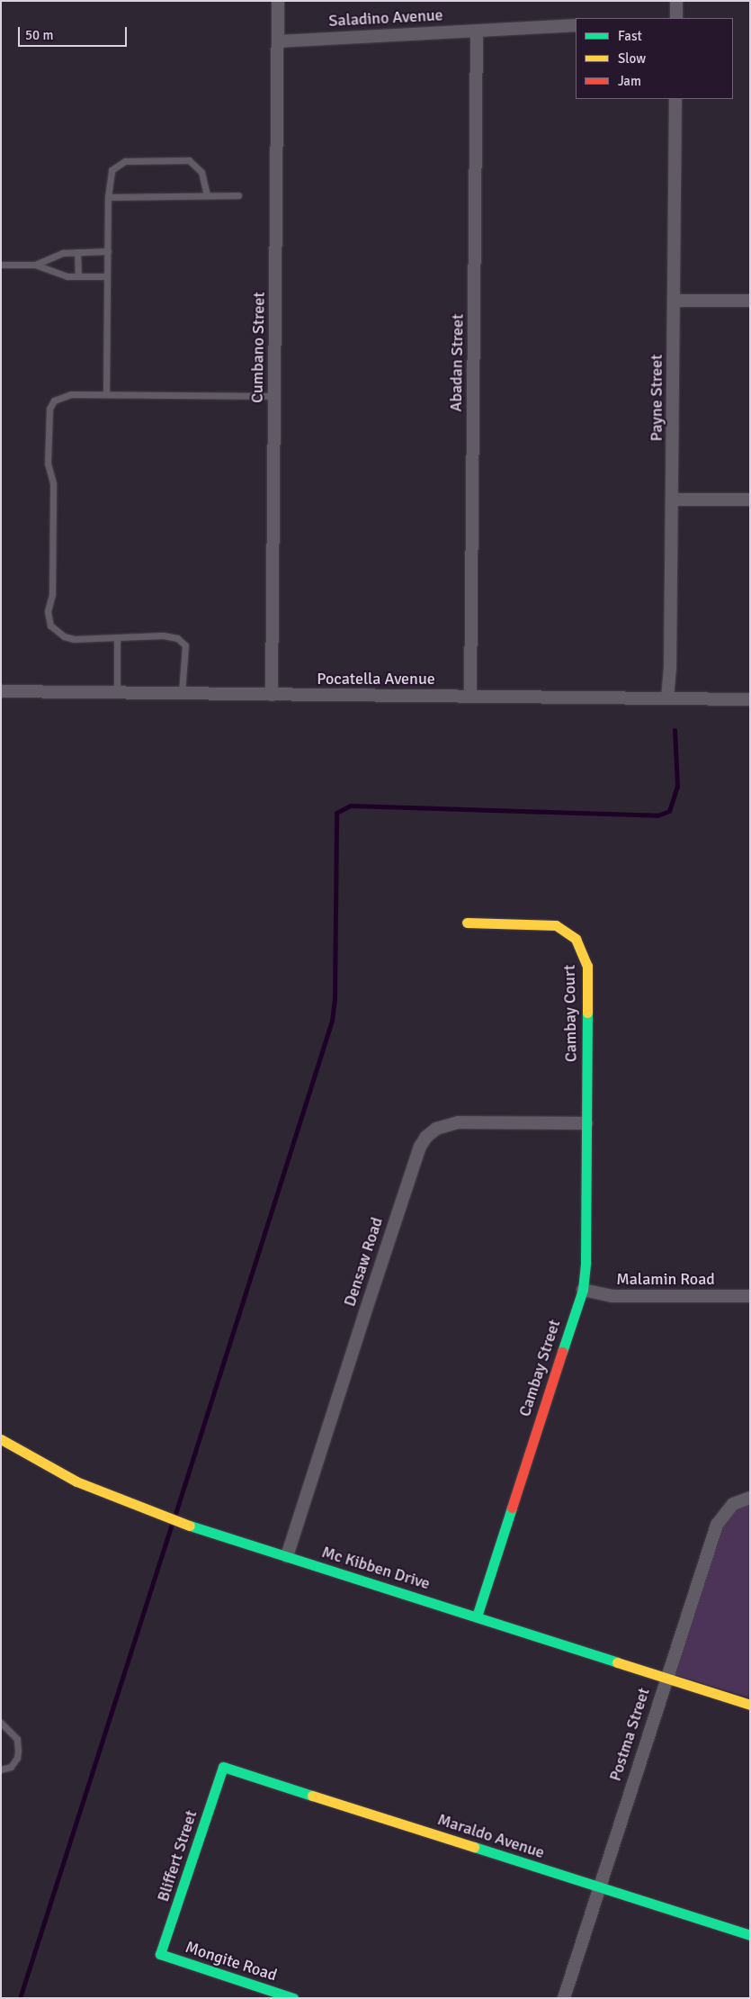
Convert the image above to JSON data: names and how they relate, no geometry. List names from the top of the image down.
{
  "streets": {
    "street": [
      "Saladino Avenue",
      "Cumbano Street",
      "Abadan Street",
      "Payne Street",
      "Pocatella Avenue",
      "Cambay Court",
      "Densaw Road",
      "Malamin Road",
      "Cambay Street",
      "Mc Kibben Drive",
      "Postma Street",
      "Maraldo Avenue",
      "Bliffert Street",
      "Mongite Road"
    ]
  },
  "crossings": [
    ["Saladino Avenue", "Cumbano Street"],
    ["Saladino Avenue", "Abadan Street"],
    ["Cumbano Street", "Pocatella Avenue"],
    ["Abadan Street", "Pocatella Avenue"],
    ["Payne Street", "Pocatella Avenue"],
    ["Cambay Court", "Densaw Road"],
    ["Cambay Court", "Cambay Street"],
    ["Densaw Road", "Cambay Street"],
    ["Densaw Road", "Mc Kibben Drive"],
    ["Malamin Road", "Cambay Street"],
    ["Cambay Street", "Mc Kibben Drive"],
    ["Mc Kibben Drive", "Postma Street"],
    ["Postma Street", "Maraldo Avenue"],
    ["Maraldo Avenue", "Bliffert Street"],
    ["Bliffert Street", "Mongite Road"]
  ],
  "legend": ["Fast", "Slow", "Jam"],
  "scale_bar": "50 m"
}
